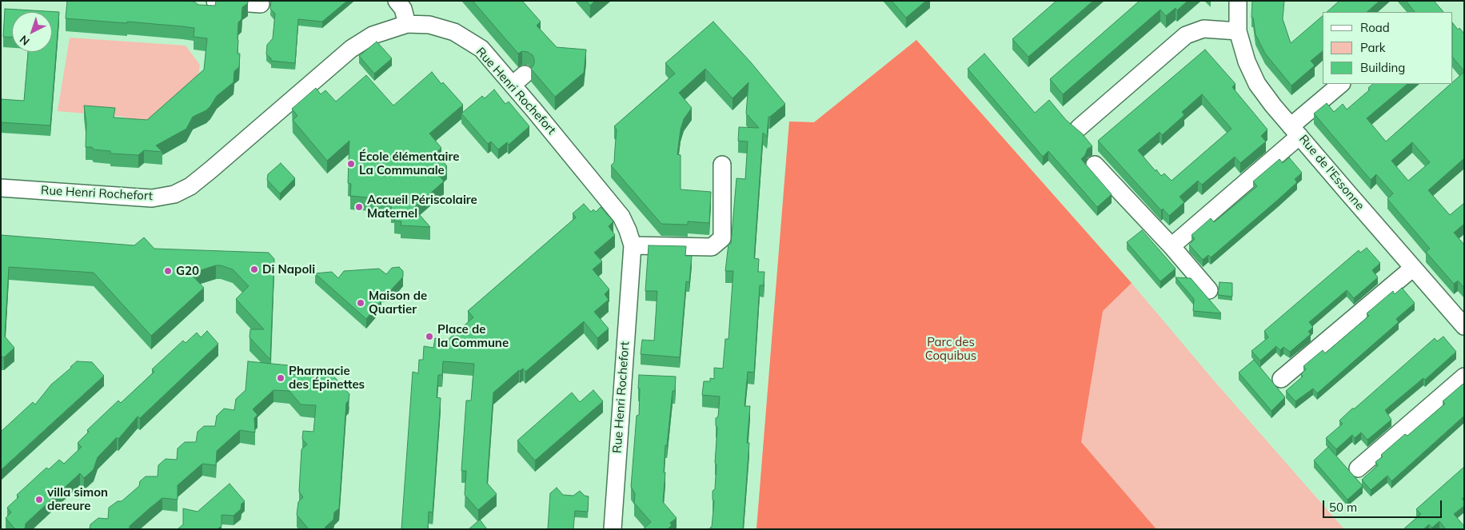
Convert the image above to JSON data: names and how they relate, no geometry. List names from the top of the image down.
{
  "streets": {
    "street": ["Rue Henri Rochefort", "Rue de l'Essonne"]
  },
  "parks": ["Parc des Coquibus"],
  "places": [
    "École élémentaire La Communale",
    "Accueil Périscolaire Maternel",
    "Di Napoli",
    "G20",
    "Maison de Quartier",
    "Place de la Commune",
    "Pharmacie des Épinettes",
    "villa simon dereure"
  ],
  "legend": ["Road", "Park", "Building"],
  "scale_bar": "50 m",
  "north": "bottom left"
}
